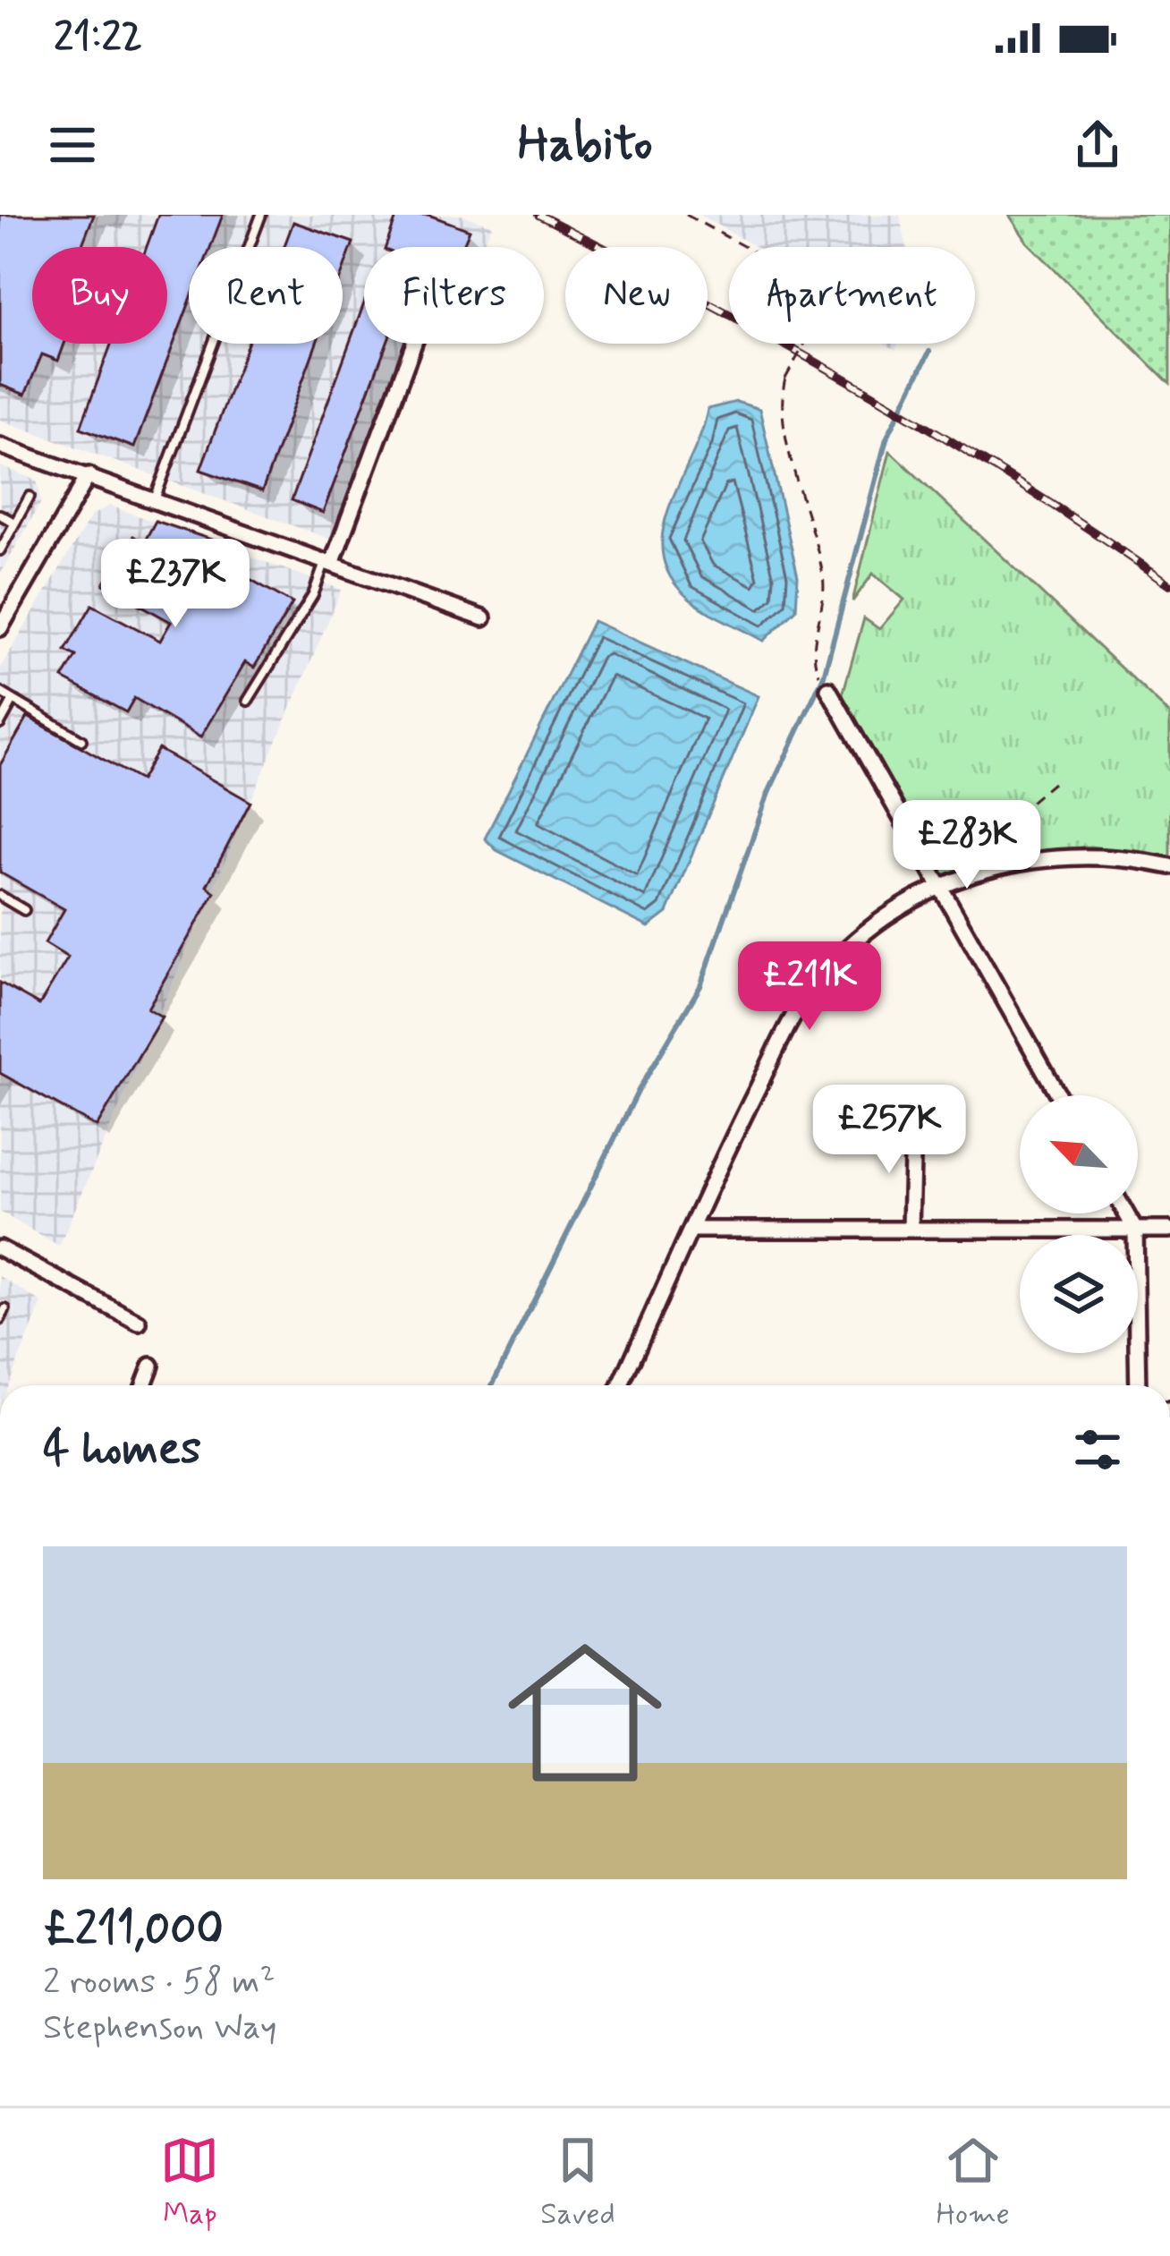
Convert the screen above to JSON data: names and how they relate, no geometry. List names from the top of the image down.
{
  "north": "top left",
  "page": {
    "status": "21:22",
    "header": "Habito",
    "chip": [
      "Buy",
      "Rent",
      "Filters",
      "New",
      "Apartment"
    ],
    "price": [
      "£237K",
      "£283K",
      "£211K",
      "£257K"
    ],
    "heading": "4 homes",
    "list": [
      {
        "name": "£211,000",
        "note": "2 rooms · 58 m² · Stephenson Way"
      }
    ],
    "tabs": ["Map", "Saved", "Home"]
  }
}
